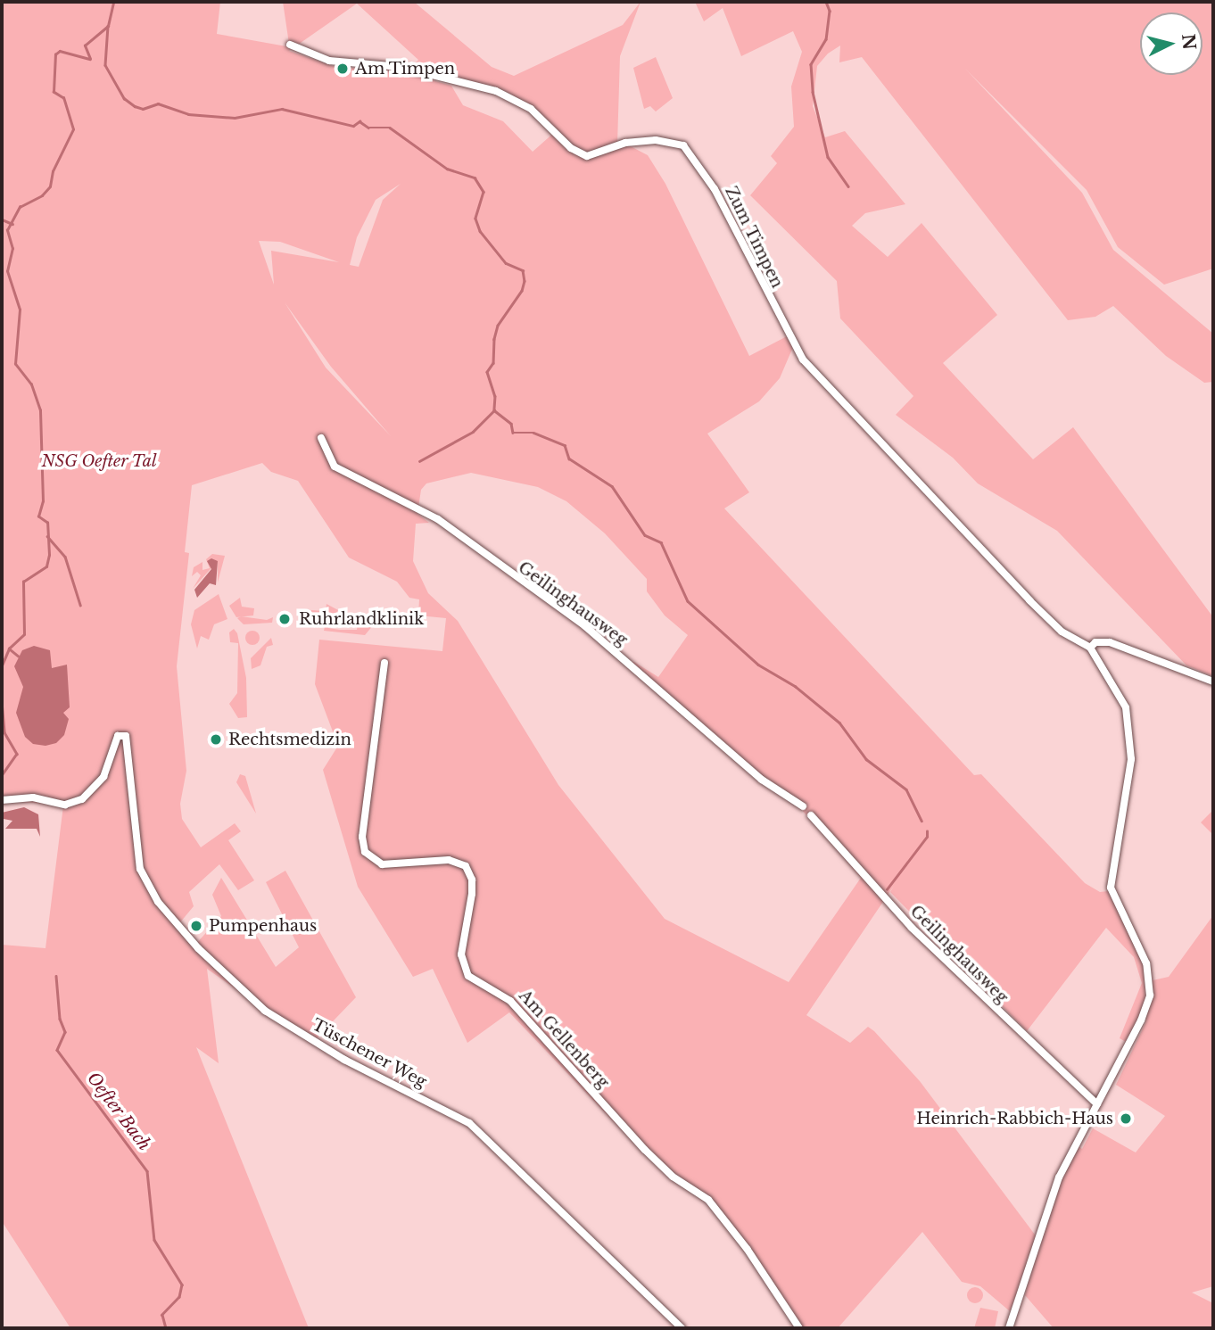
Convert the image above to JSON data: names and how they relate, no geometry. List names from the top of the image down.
{
  "streets": {
    "street": [
      "Zum Timpen",
      "Geilinghausweg",
      "Am Gellenberg",
      "Tüschener Weg"
    ]
  },
  "water": ["Oefter Bach"],
  "parks": ["NSG Oefter Tal"],
  "places": [
    "Am Timpen",
    "Ruhrlandklinik",
    "Rechtsmedizin",
    "Pumpenhaus",
    "Heinrich-Rabbich-Haus"
  ],
  "north": "right"
}
